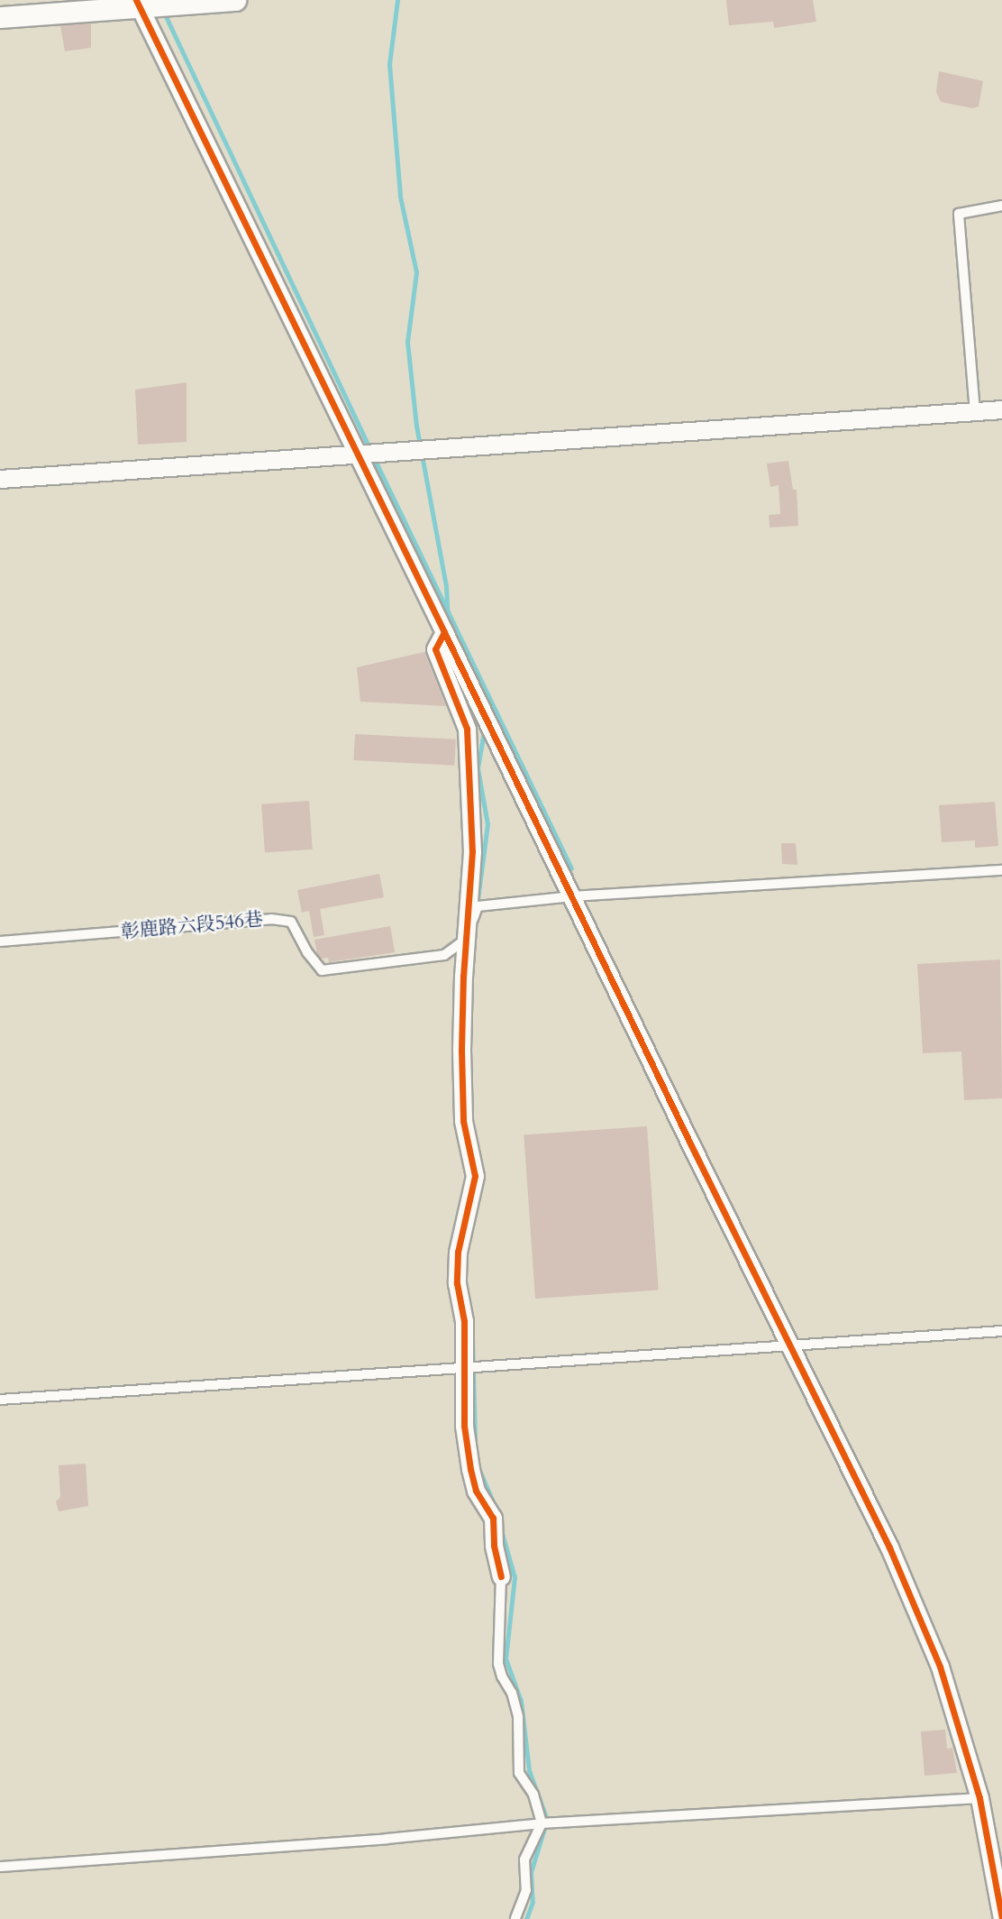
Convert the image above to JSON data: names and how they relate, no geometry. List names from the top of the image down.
{
  "streets": {
    "lane": ["彰鹿路六段546巷"]
  }
}
